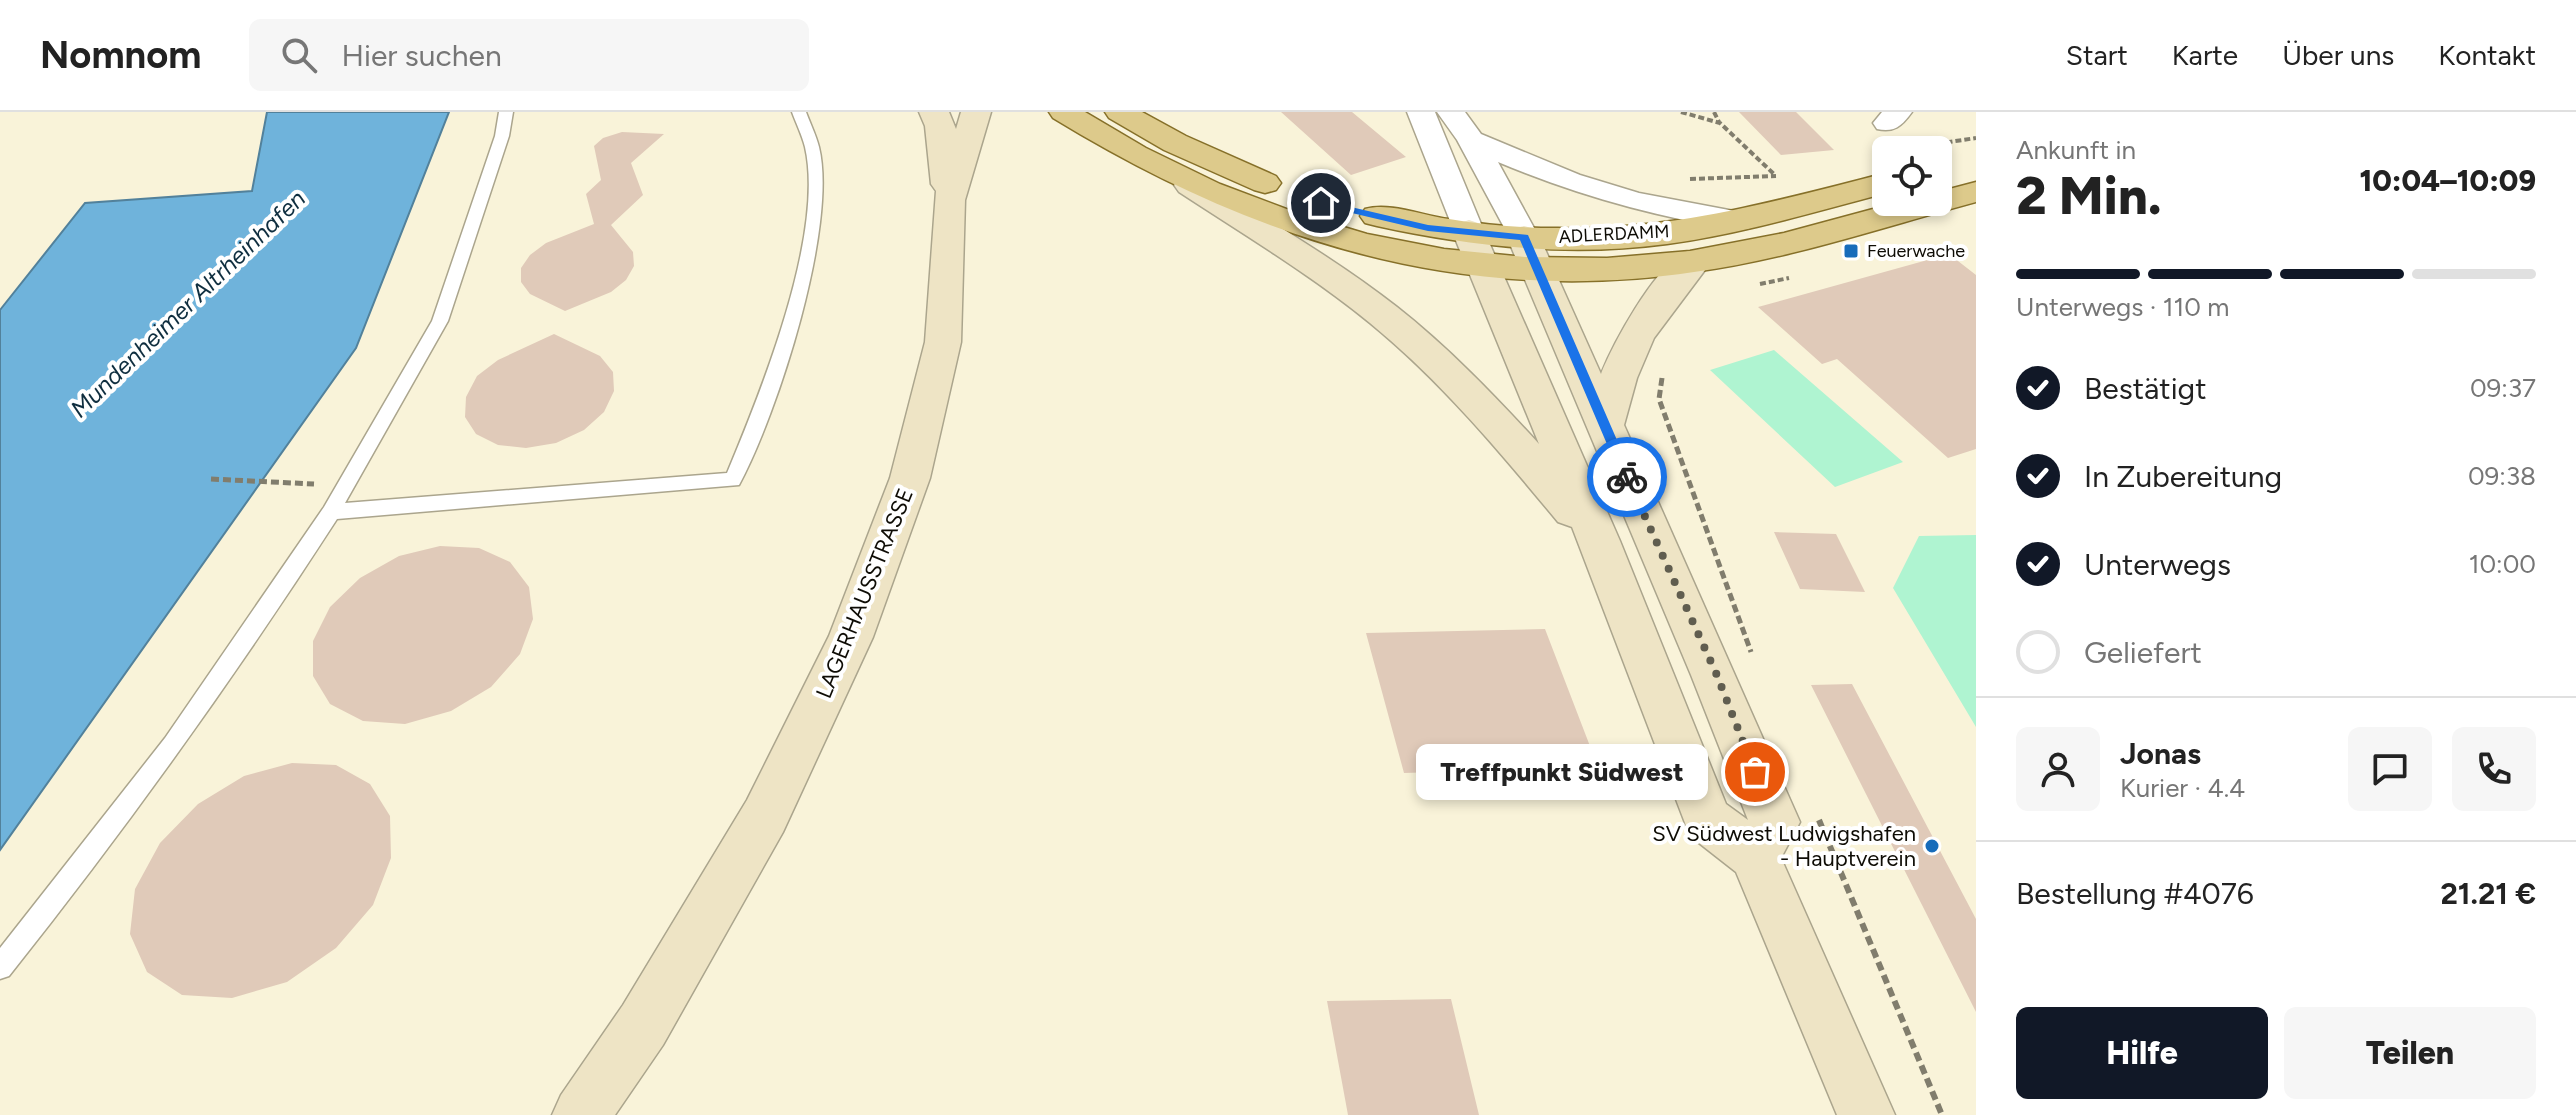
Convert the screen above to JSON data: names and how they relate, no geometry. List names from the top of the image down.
{
  "streets": {
    "main road": ["ADLERDAMM"],
    "street": ["LAGERHAUSSTRASSE"]
  },
  "water": ["Mundenheimer Altrheinhafen"],
  "places": {
    "transit": ["Feuerwache"],
    "other": ["Treffpunkt Südwest", "SV Südwest Ludwigshafen - Hauptverein"]
  },
  "page": {
    "header": "Nomnom",
    "search": "Hier suchen",
    "nav": [
      "Start",
      "Karte",
      "Über uns",
      "Kontakt"
    ],
    "heading": ["2 Min.", "Ankunft in", "10:04–10:09"],
    "panel": [
      "Jonas",
      "Kurier · 4.4",
      "Bestellung #4076",
      "21.21 €"
    ],
    "bar": "Unterwegs · 110 m",
    "list": [
      ["Bestätigt", "09:37"],
      ["In Zubereitung", "09:38"],
      ["Unterwegs", "10:00"],
      "Geliefert"
    ],
    "bubble": "Treffpunkt Südwest",
    "buttons": ["Hilfe", "Teilen"]
  }
}
